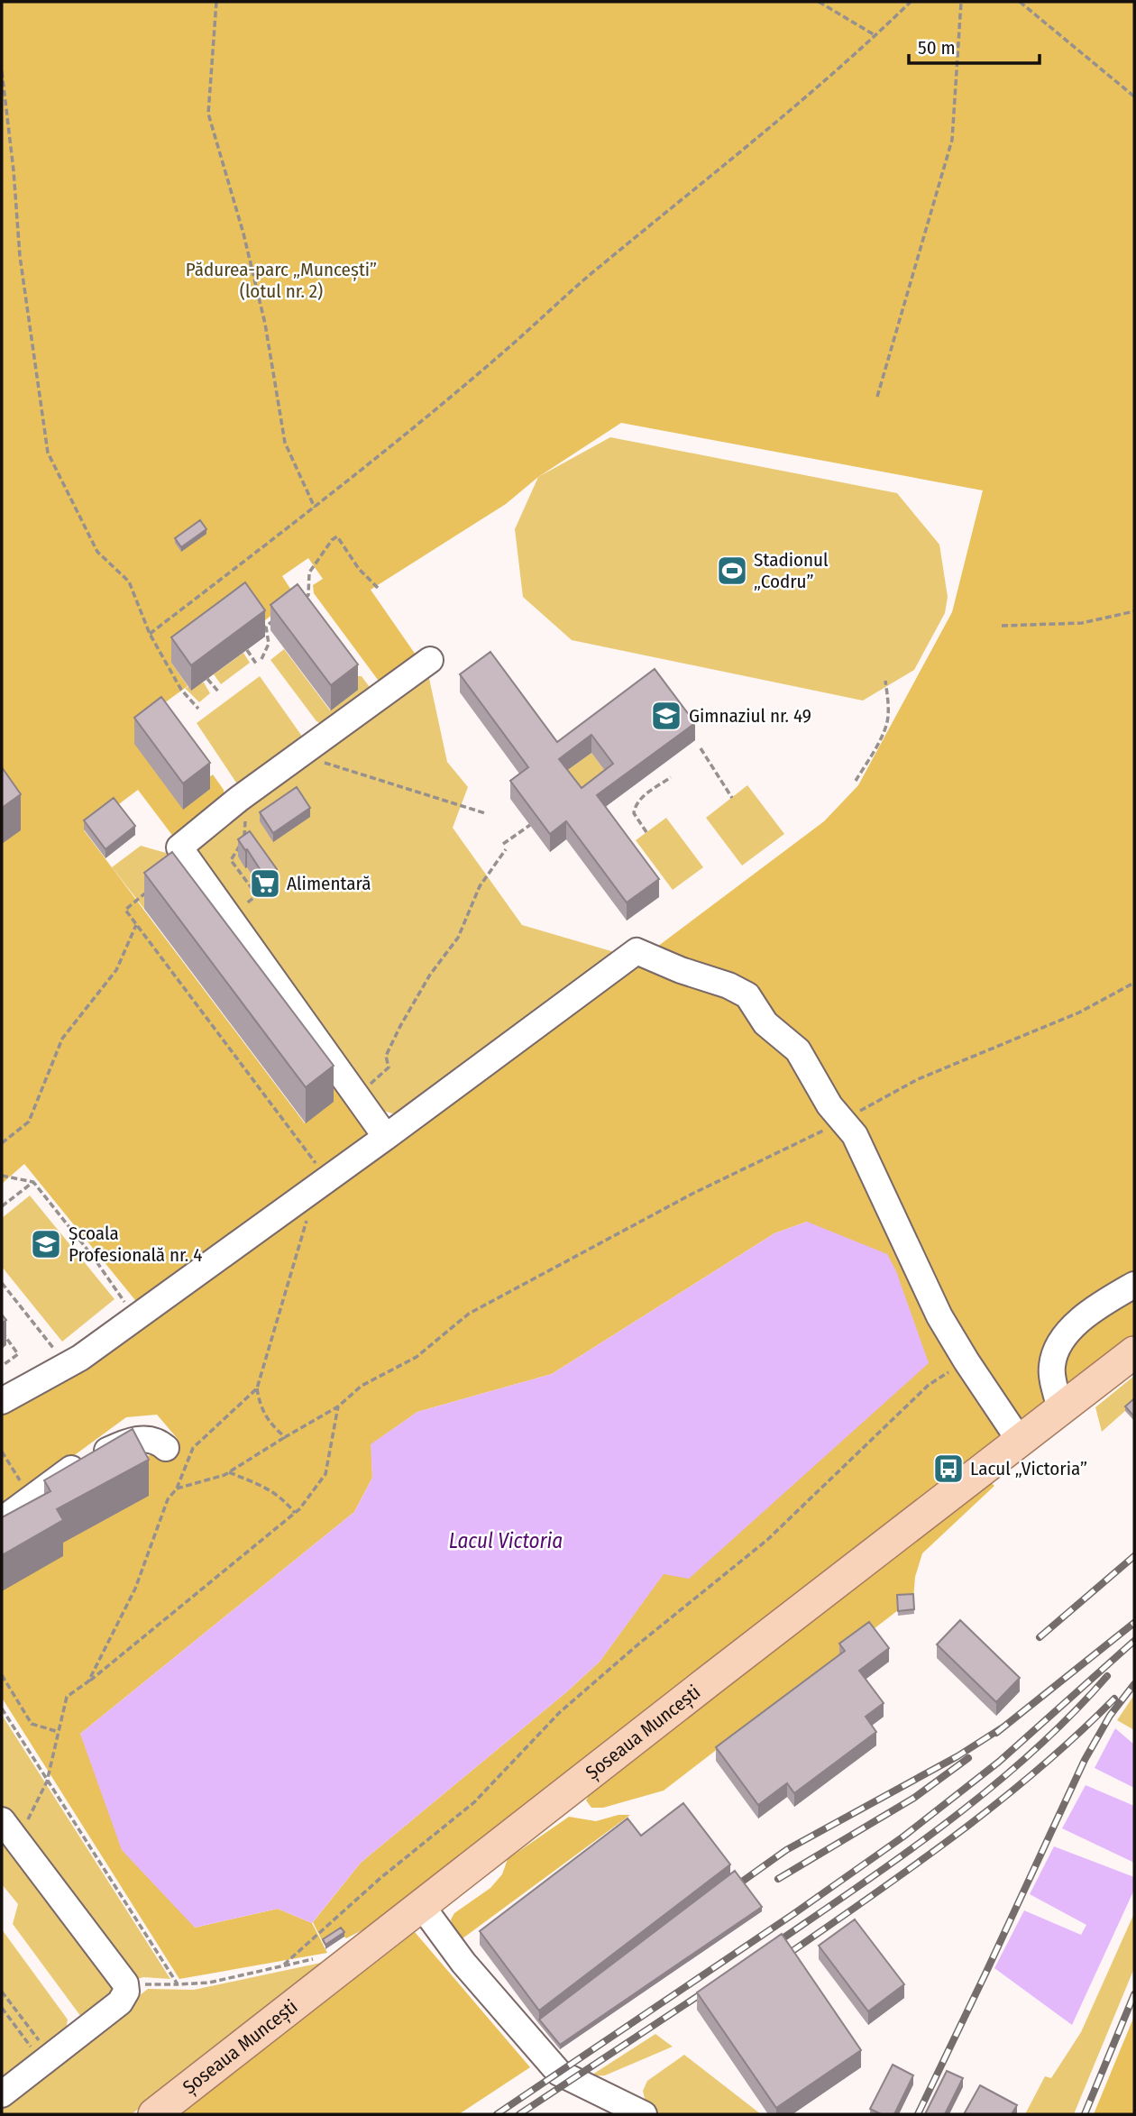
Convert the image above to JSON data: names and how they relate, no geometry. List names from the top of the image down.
{
  "streets": {
    "main road": ["Șoseaua Muncești"]
  },
  "water": ["Lacul Victoria"],
  "parks": ["Pădurea-parc „Muncești” (lotul nr. 2)"],
  "places": {
    "sports": ["Stadionul „Codru”"],
    "school or university": ["Gimnaziul nr. 49", "Școala Profesională nr. 4"],
    "supermarket": ["Alimentară"],
    "bus stop": ["Lacul „Victoria”"]
  },
  "scale_bar": "50 m"
}
